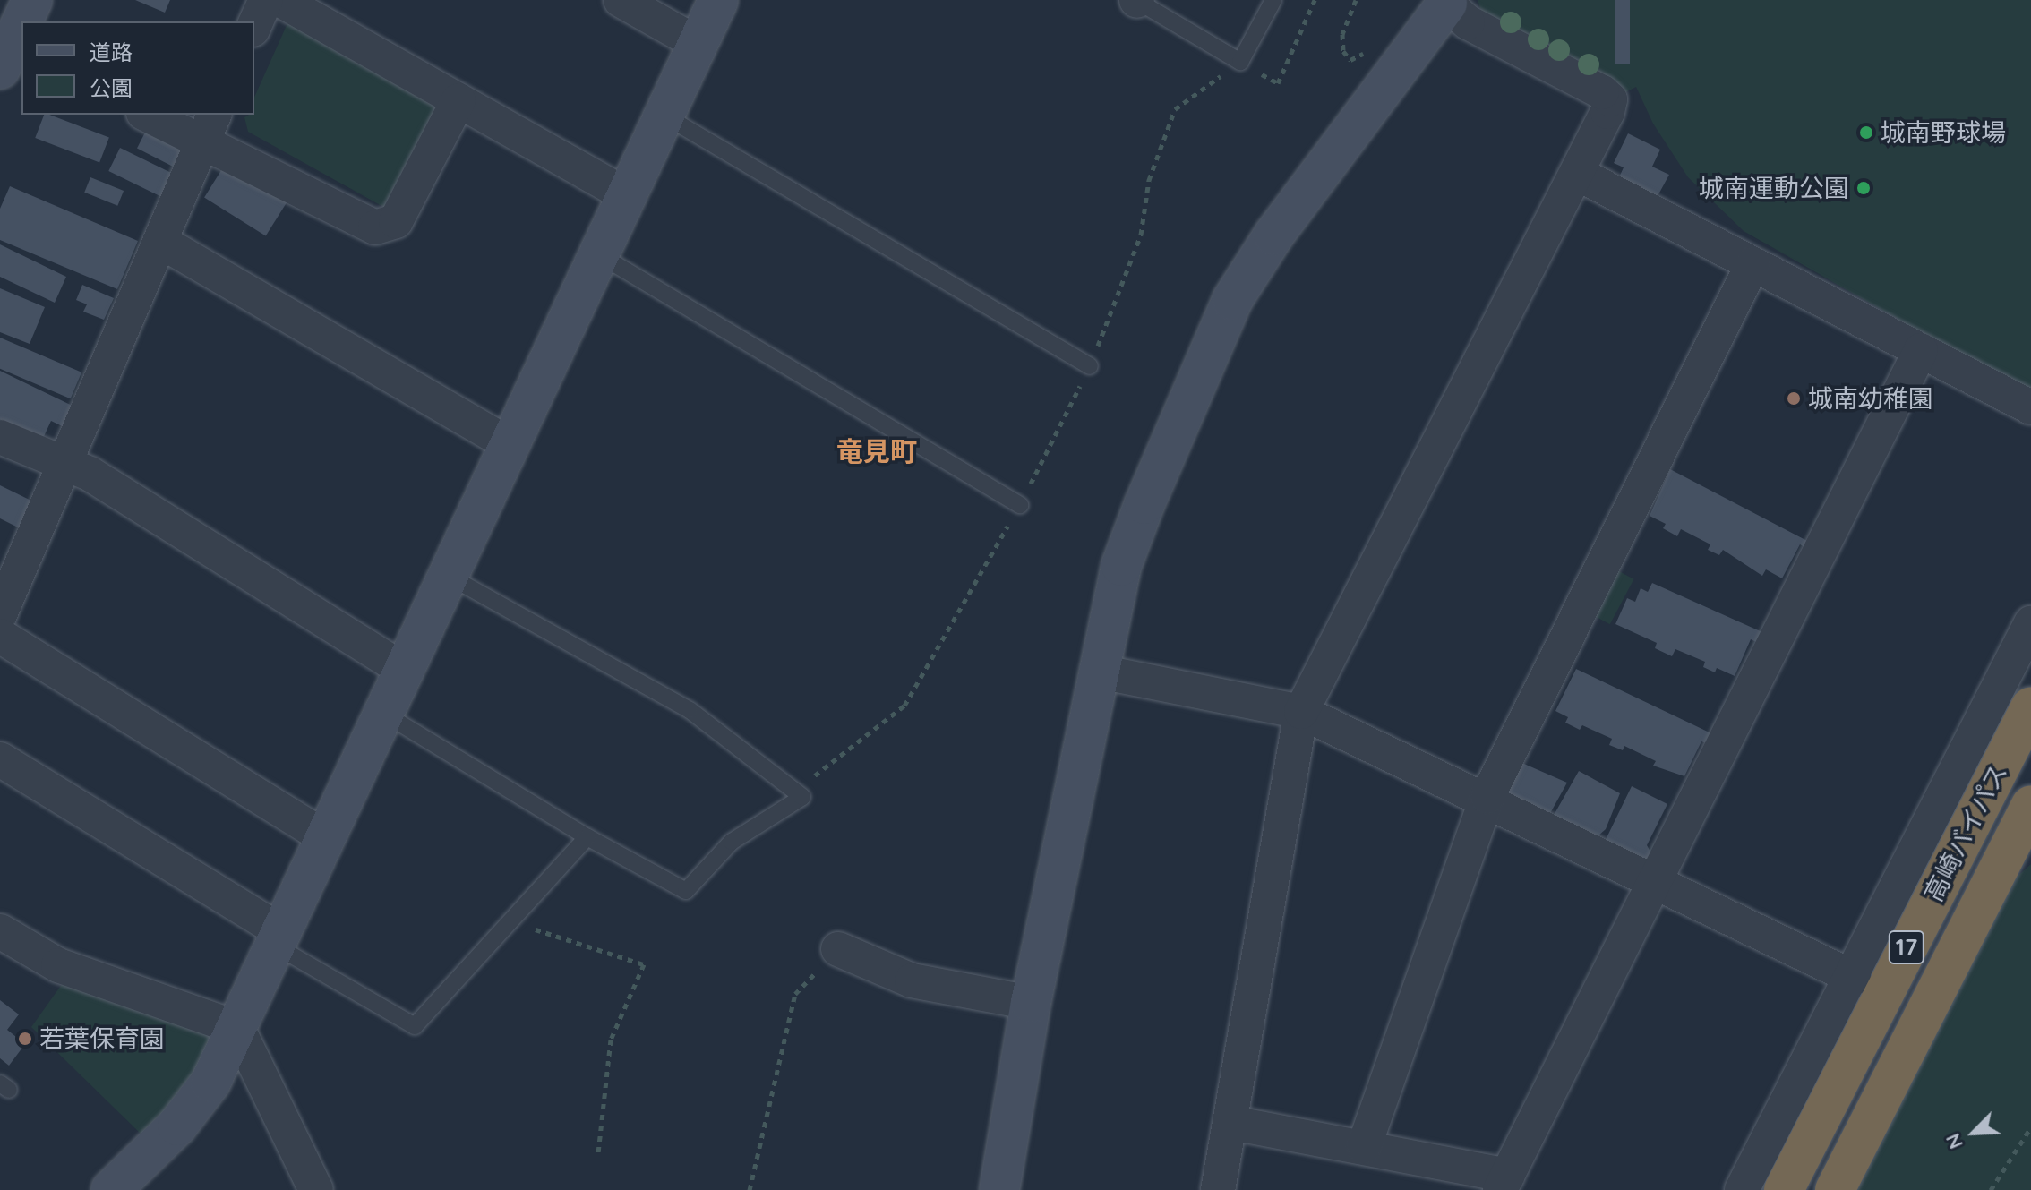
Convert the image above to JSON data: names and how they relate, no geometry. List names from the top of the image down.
{
  "streets": {
    "highway": ["高崎バイパス", "17"]
  },
  "districts": ["竜見町"],
  "places": [
    "城南野球場",
    "城南運動公園",
    "城南幼稚園",
    "若葉保育園"
  ],
  "legend": ["道路", "公園"],
  "north": "bottom left"
}
